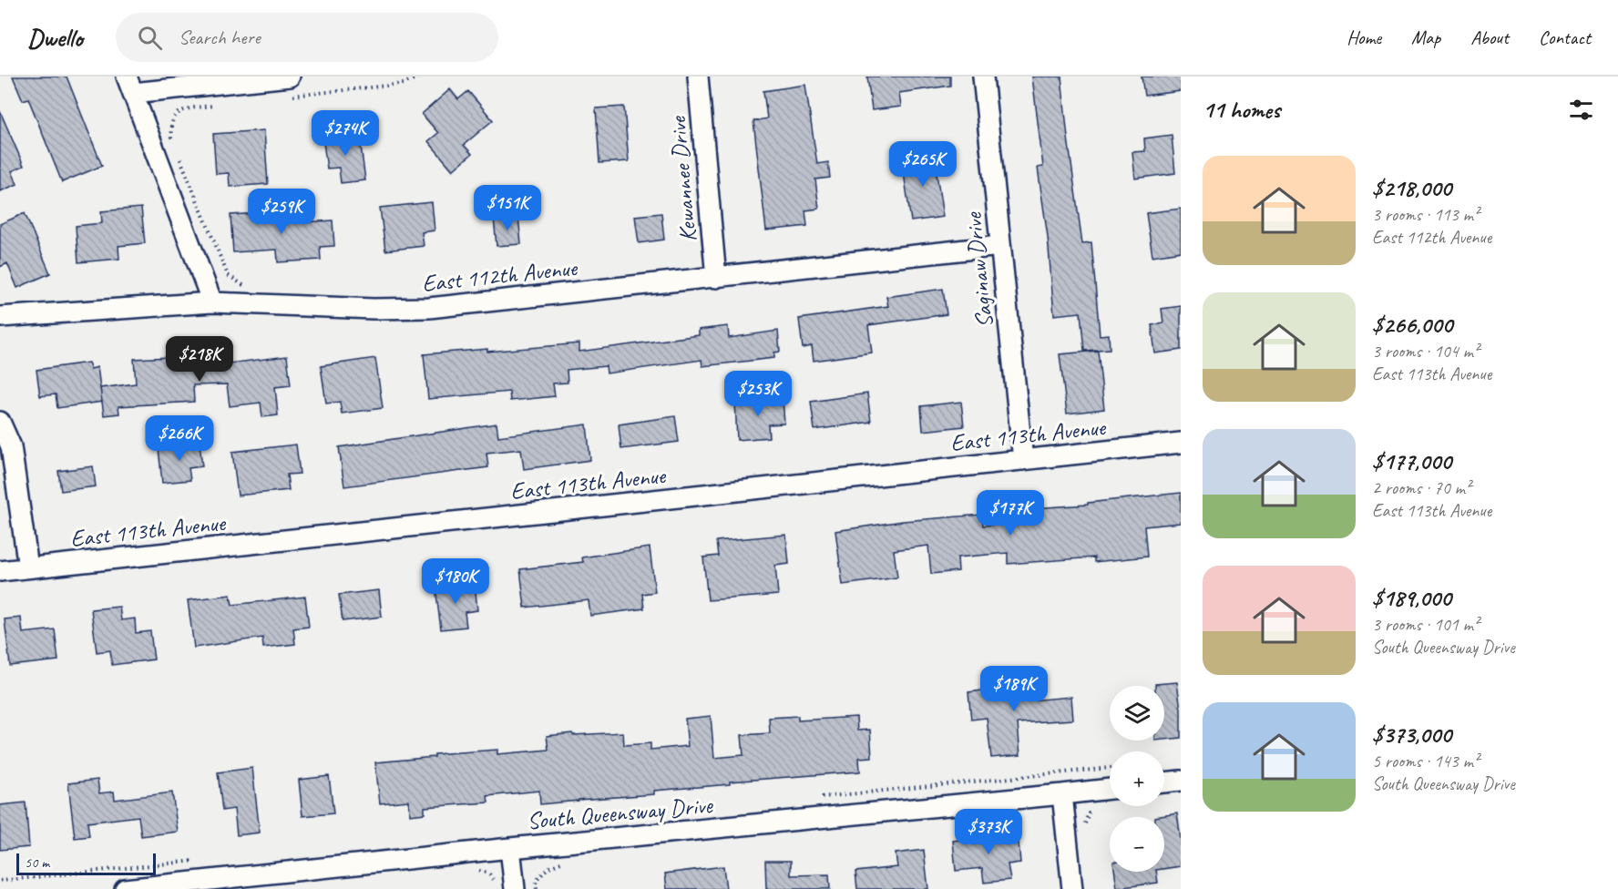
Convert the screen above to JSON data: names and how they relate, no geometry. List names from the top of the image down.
{
  "streets": {
    "street": [
      "Kewannee Drive",
      "Saginaw Drive",
      "East 112th Avenue",
      "East 113th Avenue",
      "South Queensway Drive"
    ]
  },
  "crossings": [
    ["Kewannee Drive", "East 112th Avenue"],
    ["Saginaw Drive", "East 112th Avenue"],
    ["Saginaw Drive", "East 113th Avenue"]
  ],
  "scale_bar": "50 m",
  "page": {
    "header": "Dwello",
    "search": "Search here",
    "nav": [
      "Home",
      "Map",
      "About",
      "Contact"
    ],
    "heading": "11 homes",
    "price": [
      "$274K",
      "$265K",
      "$151K",
      "$259K",
      "$218K",
      "$253K",
      "$266K",
      "$177K",
      "$180K",
      "$189K",
      "$373K"
    ],
    "list": [
      {
        "name": "$218,000",
        "note": "3 rooms · 113 m² · East 112th Avenue"
      },
      {
        "name": "$266,000",
        "note": "3 rooms · 104 m² · East 113th Avenue"
      },
      {
        "name": "$177,000",
        "note": "2 rooms · 70 m² · East 113th Avenue"
      },
      {
        "name": "$189,000",
        "note": "3 rooms · 101 m² · South Queensway Drive"
      },
      {
        "name": "$373,000",
        "note": "5 rooms · 143 m² · South Queensway Drive"
      }
    ],
    "map_buttons": ["+", "−"],
    "scale": "50 m"
  }
}
